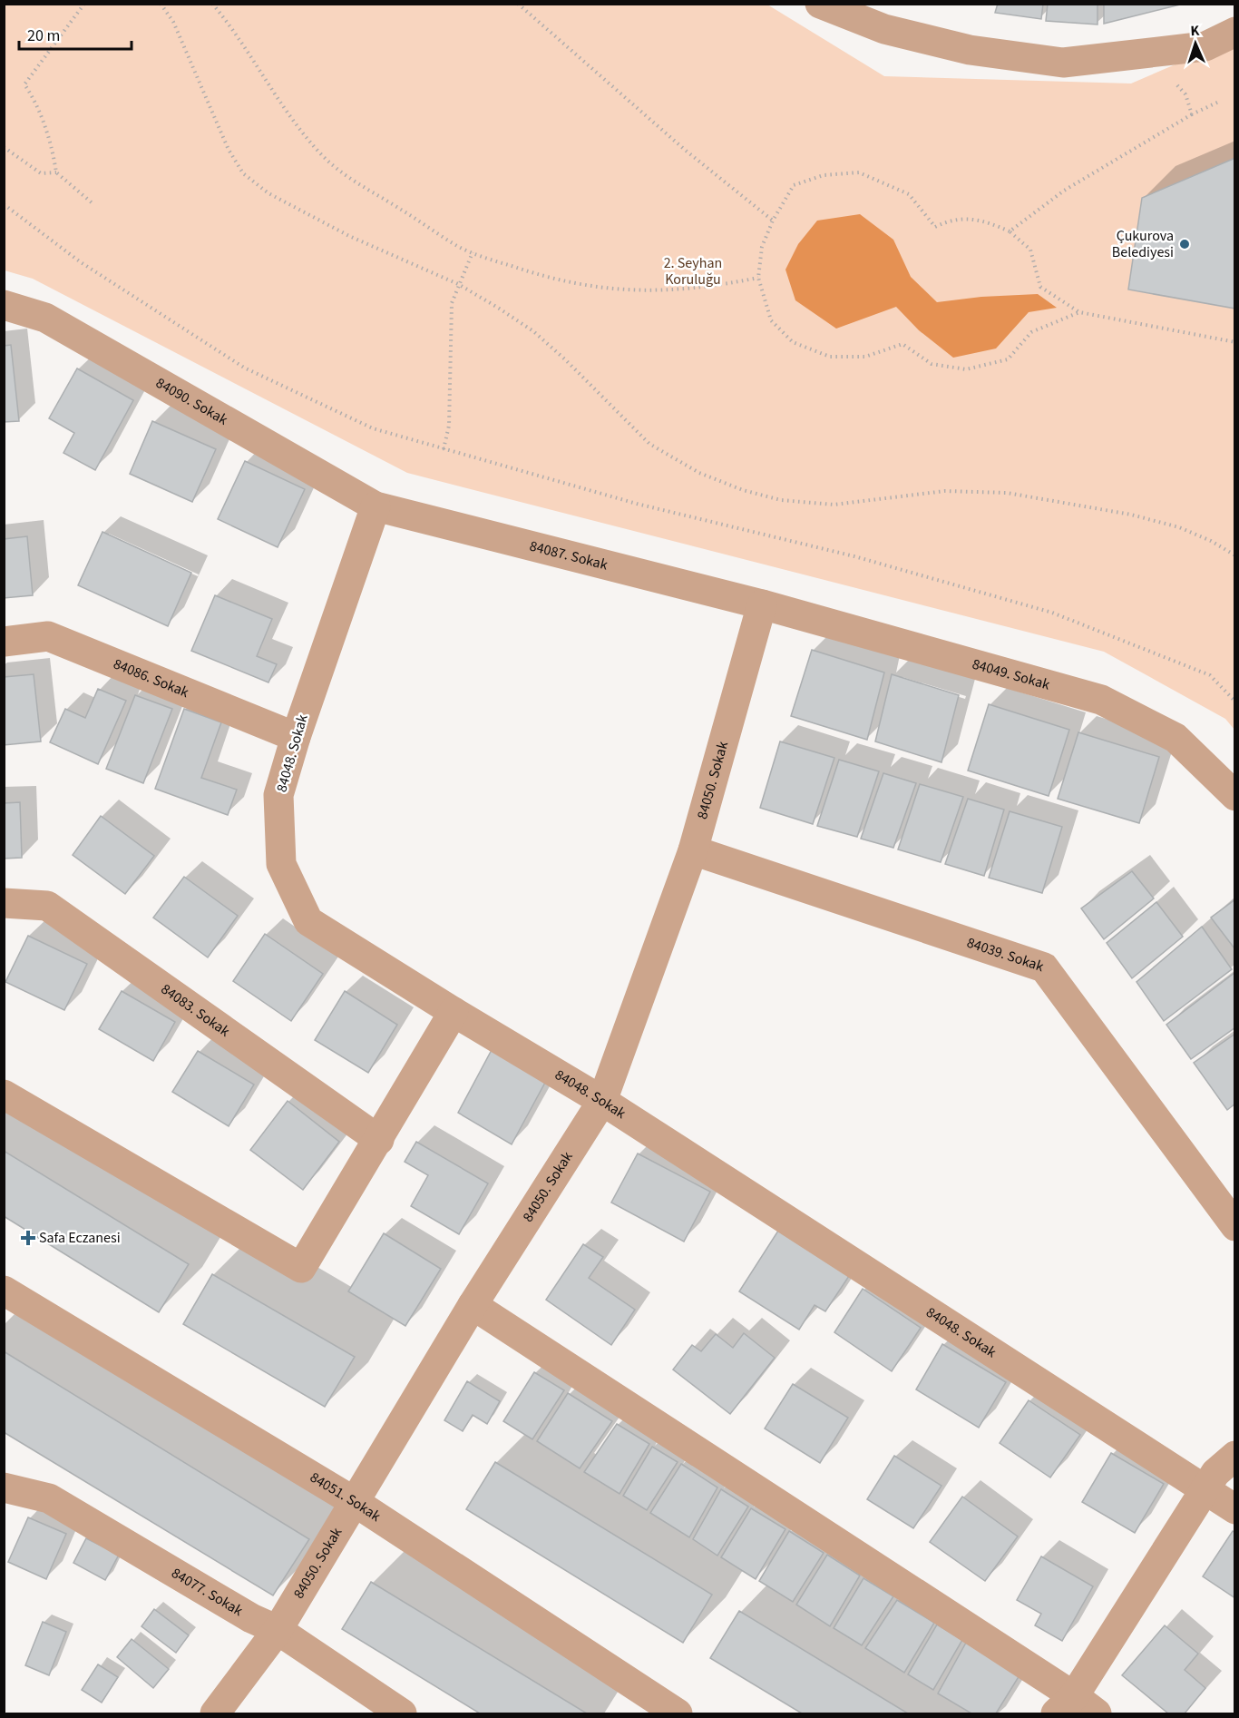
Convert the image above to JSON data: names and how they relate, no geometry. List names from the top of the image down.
{
  "streets": {
    "street": [
      "84090. Sokak",
      "84087. Sokak",
      "84049. Sokak",
      "84086. Sokak",
      "84048. Sokak",
      "84050. Sokak",
      "84039. Sokak",
      "84083. Sokak",
      "84051. Sokak",
      "84077. Sokak"
    ]
  },
  "crossings": [
    ["84090. Sokak", "84087. Sokak"],
    ["84090. Sokak", "84048. Sokak"],
    ["84087. Sokak", "84049. Sokak"],
    ["84087. Sokak", "84048. Sokak"],
    ["84087. Sokak", "84050. Sokak"],
    ["84049. Sokak", "84050. Sokak"],
    ["84086. Sokak", "84048. Sokak"],
    ["84048. Sokak", "84050. Sokak"],
    ["84050. Sokak", "84039. Sokak"],
    ["84050. Sokak", "84051. Sokak"],
    ["84050. Sokak", "84077. Sokak"]
  ],
  "parks": ["2. Seyhan Koruluğu"],
  "places": {
    "other": ["Çukurova Belediyesi"],
    "health": ["Safa Eczanesi"]
  },
  "scale_bar": "20 m",
  "north": "top"
}
